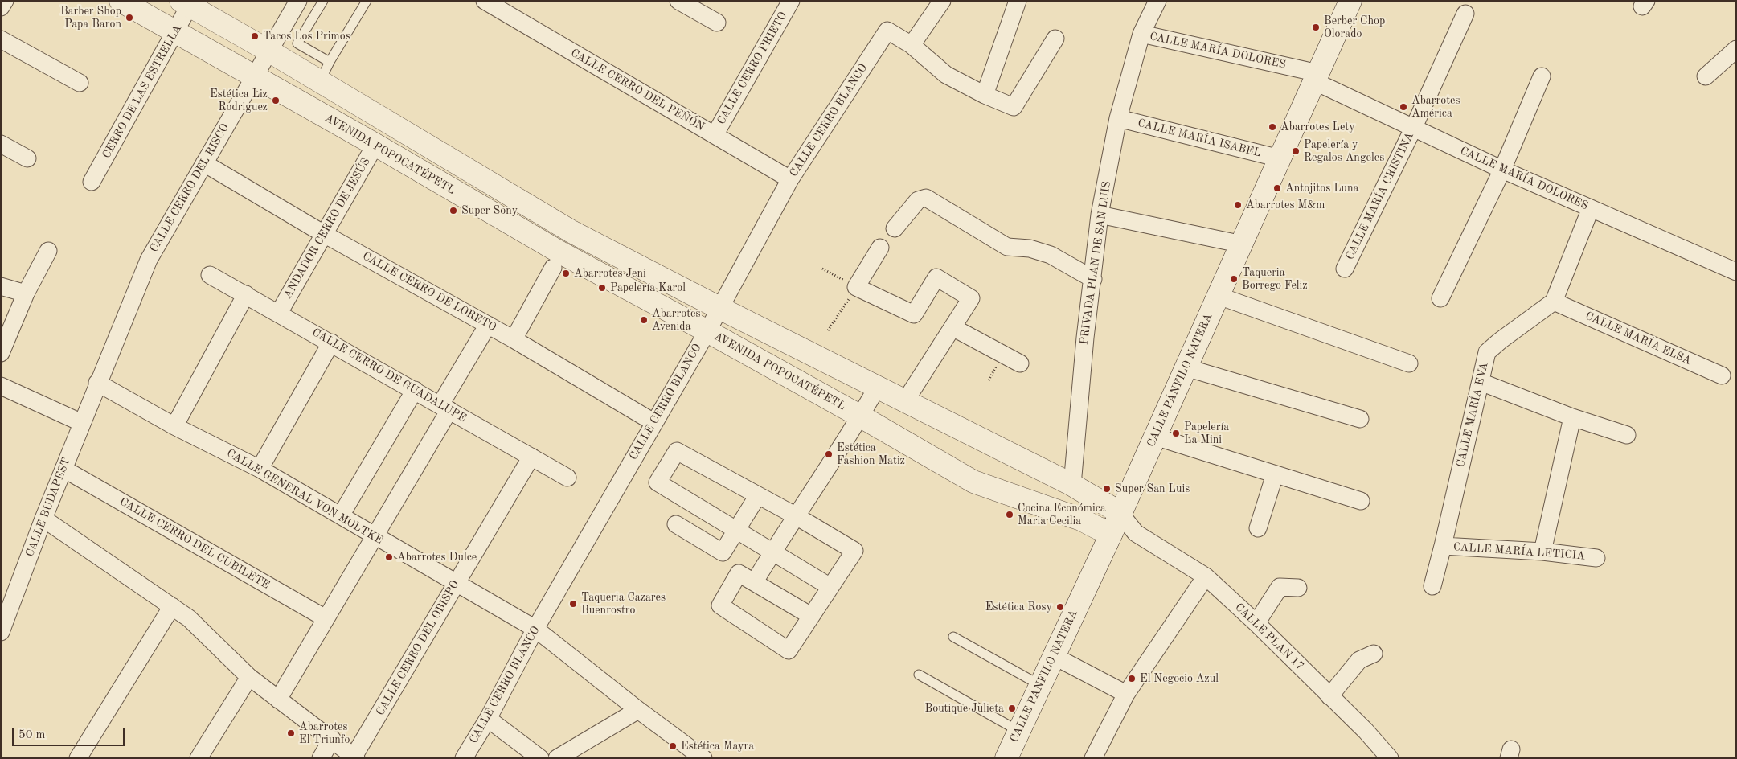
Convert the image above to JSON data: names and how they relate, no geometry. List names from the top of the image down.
{
  "streets": {
    "street": [
      "CALLE MARÍA DOLORES",
      "CALLE CERRO PRIETO",
      "CALLE CERRO DEL PEÑÓN",
      "CERRO DE LAS ESTRELLA",
      "CALLE CERRO BLANCO",
      "CALLE MARÍA ISABEL",
      "AVENIDA POPOCATÉPETL",
      "CALLE CERRO DEL RISCO",
      "CALLE MARÍA CRISTINA",
      "ANDADOR CERRO DE JESÚS",
      "PRIVADA PLAN DE SAN LUIS",
      "CALLE CERRO DE LORETO",
      "CALLE MARÍA ELSA",
      "CALLE CERRO DE GUADALUPE",
      "CALLE PÁNFILO NATERA",
      "CALLE MARÍA EVA",
      "CALLE GENERAL VON MOLTKE",
      "CALLE BUDAPEST",
      "CALLE CERRO DEL CUBILETE",
      "CALLE MARÍA LETICIA",
      "CALLE PLAN 17",
      "CALLE CERRO DEL OBISPO"
    ]
  },
  "crossings": [
    ["CALLE MARÍA DOLORES", "CALLE MARÍA CRISTINA"],
    ["CALLE MARÍA DOLORES", "PRIVADA PLAN DE SAN LUIS"],
    ["CALLE MARÍA DOLORES", "CALLE PÁNFILO NATERA"],
    ["CALLE CERRO PRIETO", "CALLE CERRO DEL PEÑÓN"],
    ["CALLE CERRO DEL PEÑÓN", "CALLE CERRO BLANCO"],
    ["CERRO DE LAS ESTRELLA", "AVENIDA POPOCATÉPETL"],
    ["CALLE CERRO BLANCO", "AVENIDA POPOCATÉPETL"],
    ["CALLE CERRO BLANCO", "CALLE CERRO DE LORETO"],
    ["CALLE CERRO BLANCO", "CALLE GENERAL VON MOLTKE"],
    ["CALLE MARÍA ISABEL", "PRIVADA PLAN DE SAN LUIS"],
    ["CALLE MARÍA ISABEL", "CALLE PÁNFILO NATERA"],
    ["AVENIDA POPOCATÉPETL", "CALLE CERRO DEL RISCO"],
    ["AVENIDA POPOCATÉPETL", "ANDADOR CERRO DE JESÚS"],
    ["AVENIDA POPOCATÉPETL", "CALLE PÁNFILO NATERA"],
    ["AVENIDA POPOCATÉPETL", "CALLE PLAN 17"],
    ["CALLE CERRO DEL RISCO", "CALLE CERRO DE LORETO"],
    ["CALLE CERRO DEL RISCO", "CALLE GENERAL VON MOLTKE"],
    ["CALLE CERRO DEL RISCO", "CALLE BUDAPEST"],
    ["ANDADOR CERRO DE JESÚS", "CALLE CERRO DE LORETO"],
    ["ANDADOR CERRO DE JESÚS", "CALLE CERRO DE GUADALUPE"],
    ["CALLE MARÍA ELSA", "CALLE MARÍA EVA"],
    ["CALLE CERRO DE GUADALUPE", "CALLE CERRO DEL OBISPO"],
    ["CALLE PÁNFILO NATERA", "CALLE PLAN 17"],
    ["CALLE MARÍA EVA", "CALLE MARÍA LETICIA"],
    ["CALLE GENERAL VON MOLTKE", "CALLE BUDAPEST"],
    ["CALLE GENERAL VON MOLTKE", "CALLE CERRO DEL OBISPO"],
    ["CALLE BUDAPEST", "CALLE CERRO DEL CUBILETE"]
  ],
  "places": [
    "Barber Shop Papa Baron",
    "Berber Chop Olorado",
    "Tacos Los Primos",
    "Estética Liz Rodriguez",
    "Abarrotes América",
    "Abarrotes Lety",
    "Papelería y Regalos Angeles",
    "Antojitos Luna",
    "Abarrotes M&m",
    "Super Sony",
    "Abarrotes Jeni",
    "Taqueria Borrego Feliz",
    "Papelería Karol",
    "Abarrotes Avenida",
    "Papelería La Mini",
    "Estética Fashion Matiz",
    "Super San Luis",
    "Cocina Económica Maria Cecilia",
    "Abarrotes Dulce",
    "Taqueria Cazares Buenrostro",
    "Estética Rosy",
    "El Negocio Azul",
    "Boutique Julieta",
    "Abarrotes El Triunfo",
    "Estética Mayra"
  ],
  "scale_bar": "50 m"
}
